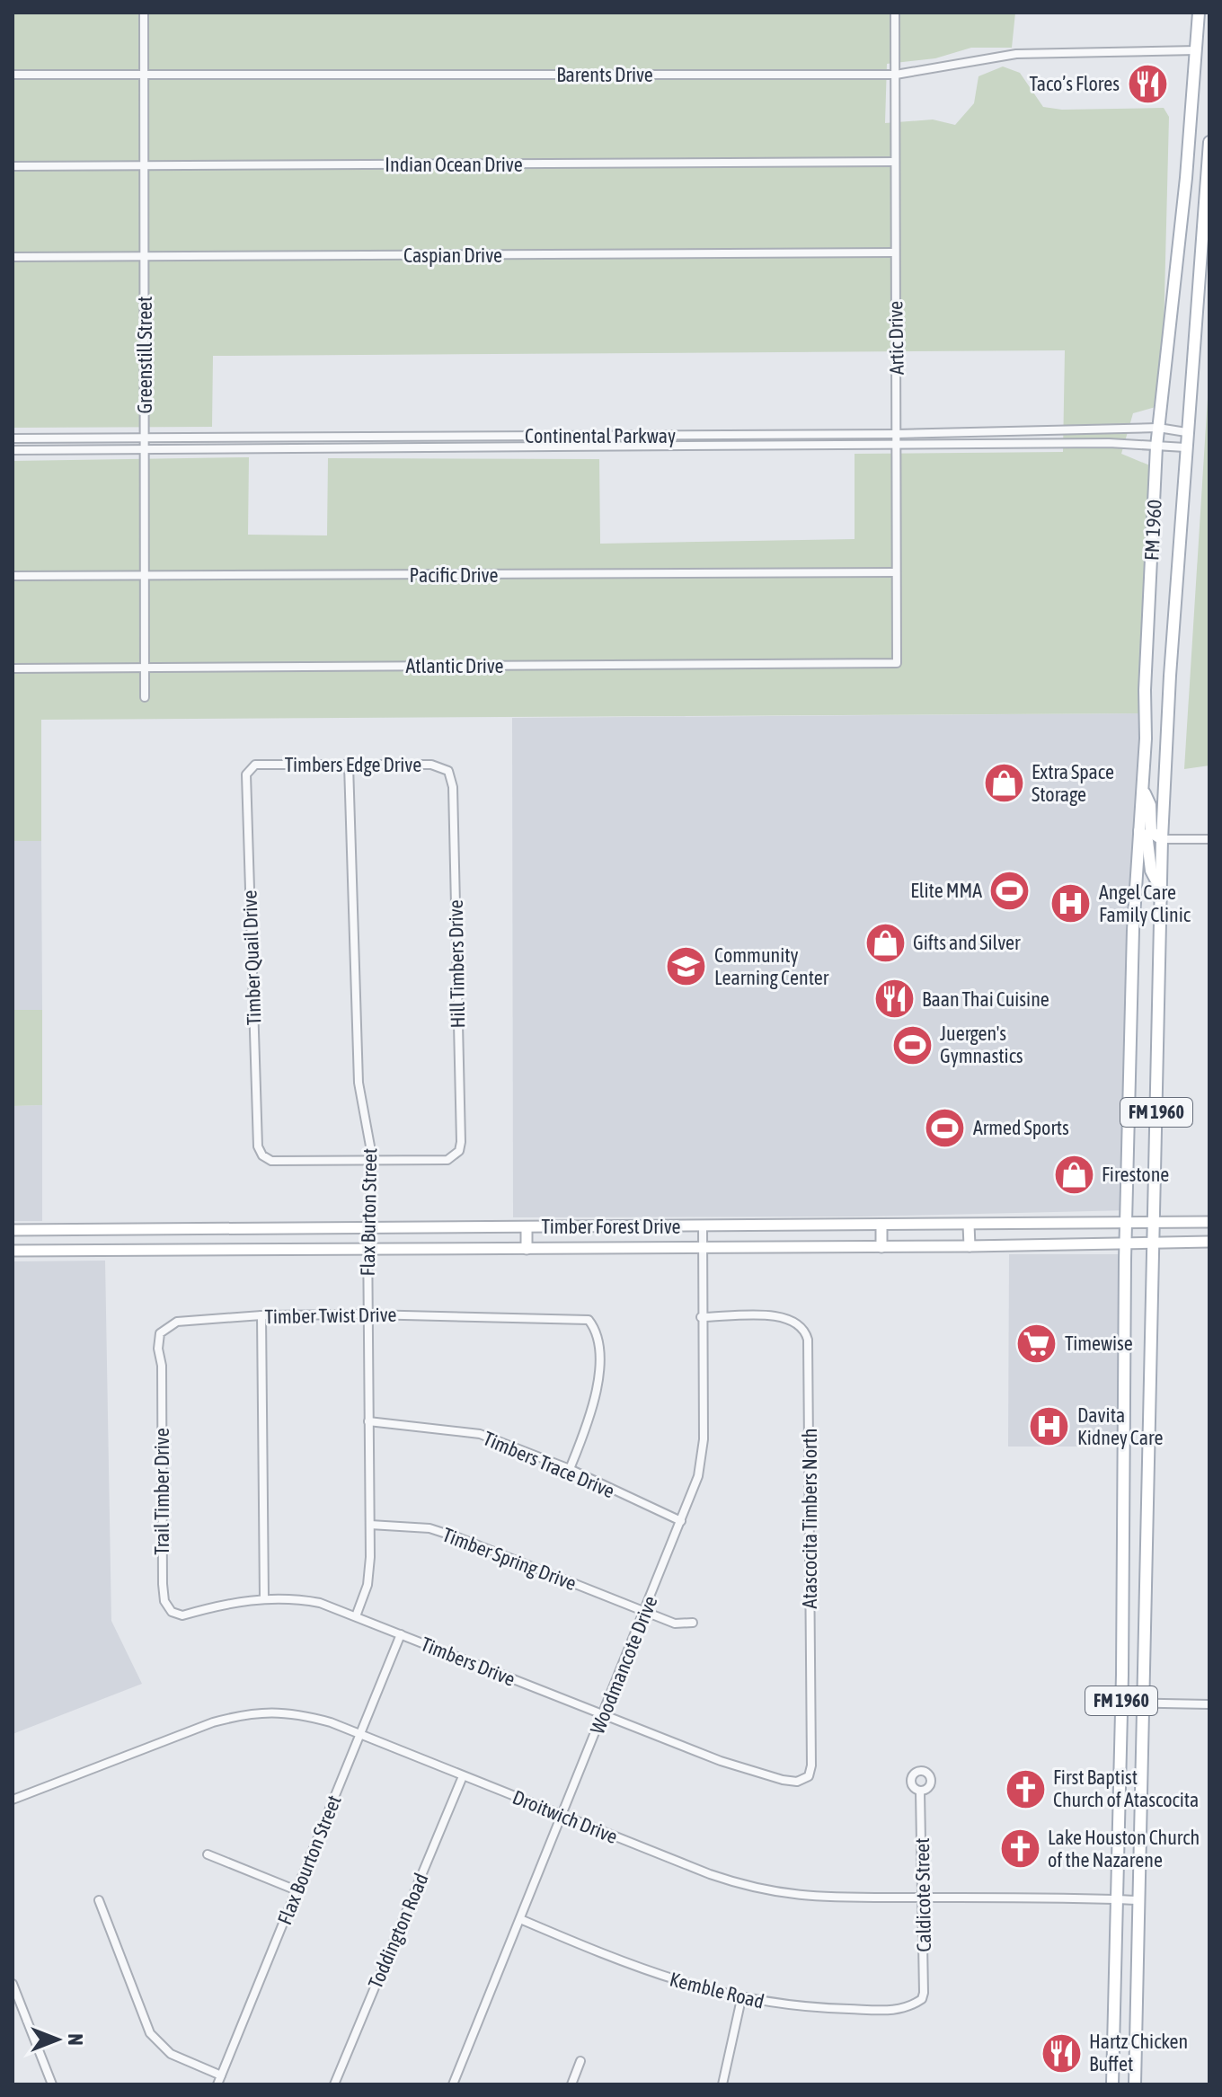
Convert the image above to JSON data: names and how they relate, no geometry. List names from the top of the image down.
{
  "streets": {
    "main road": ["FM 1960", "Timber Forest Drive"],
    "street": [
      "Barents Drive",
      "Indian Ocean Drive",
      "Caspian Drive",
      "Artic Drive",
      "Greenstill Street",
      "Continental Parkway",
      "Pacific Drive",
      "Atlantic Drive",
      "Timbers Edge Drive",
      "Timber Quail Drive",
      "Hill Timbers Drive",
      "Flax Burton Street",
      "Timber Twist Drive",
      "Timbers Trace Drive",
      "Trail Timber Drive",
      "Atascocita Timbers North",
      "Timber Spring Drive",
      "Timbers Drive",
      "Woodmancote Drive",
      "Droitwich Drive",
      "Flax Bourton Street",
      "Caldicote Street",
      "Toddington Road",
      "Kemble Road"
    ]
  },
  "crossings": [
    ["Barents Drive", "Artic Drive"],
    ["Barents Drive", "Greenstill Street"],
    ["Barents Drive", "FM 1960"],
    ["Indian Ocean Drive", "Artic Drive"],
    ["Indian Ocean Drive", "Greenstill Street"],
    ["Caspian Drive", "Artic Drive"],
    ["Caspian Drive", "Greenstill Street"],
    ["Artic Drive", "Continental Parkway"],
    ["Artic Drive", "Pacific Drive"],
    ["Artic Drive", "Atlantic Drive"],
    ["Greenstill Street", "Continental Parkway"],
    ["Greenstill Street", "Pacific Drive"],
    ["Greenstill Street", "Atlantic Drive"],
    ["Continental Parkway", "FM 1960"],
    ["FM 1960", "Timber Forest Drive"],
    ["FM 1960", "Droitwich Drive"],
    ["Timbers Edge Drive", "Timber Quail Drive"],
    ["Timbers Edge Drive", "Hill Timbers Drive"],
    ["Timbers Edge Drive", "Flax Burton Street"],
    ["Timber Quail Drive", "Hill Timbers Drive"],
    ["Timber Quail Drive", "Flax Burton Street"],
    ["Hill Timbers Drive", "Flax Burton Street"],
    ["Flax Burton Street", "Timber Forest Drive"],
    ["Flax Burton Street", "Timber Twist Drive"],
    ["Flax Burton Street", "Timbers Trace Drive"],
    ["Flax Burton Street", "Timber Spring Drive"],
    ["Flax Burton Street", "Timbers Drive"],
    ["Timber Forest Drive", "Woodmancote Drive"],
    ["Timber Twist Drive", "Timbers Trace Drive"],
    ["Timber Twist Drive", "Trail Timber Drive"],
    ["Timbers Trace Drive", "Woodmancote Drive"],
    ["Trail Timber Drive", "Timbers Drive"],
    ["Atascocita Timbers North", "Timbers Drive"],
    ["Atascocita Timbers North", "Woodmancote Drive"],
    ["Timber Spring Drive", "Woodmancote Drive"],
    ["Timbers Drive", "Woodmancote Drive"],
    ["Timbers Drive", "Flax Bourton Street"],
    ["Woodmancote Drive", "Droitwich Drive"],
    ["Woodmancote Drive", "Kemble Road"],
    ["Droitwich Drive", "Flax Bourton Street"],
    ["Droitwich Drive", "Caldicote Street"],
    ["Droitwich Drive", "Toddington Road"],
    ["Caldicote Street", "Kemble Road"]
  ],
  "places": {
    "restaurant": ["Taco’s Flores", "Baan Thai Cuisine", "Hartz Chicken Buffet"],
    "shop": ["Extra Space Storage", "Gifts and Silver", "Firestone"],
    "sports": ["Elite MMA", "Juergen's Gymnastics", "Armed Sports"],
    "hospital": ["Angel Care Family Clinic", "Davita Kidney Care"],
    "school or university": ["Community Learning Center"],
    "supermarket": ["Timewise"],
    "church": ["First Baptist Church of Atascocita", "Lake Houston Church of the Nazarene"]
  },
  "north": "right"
}
